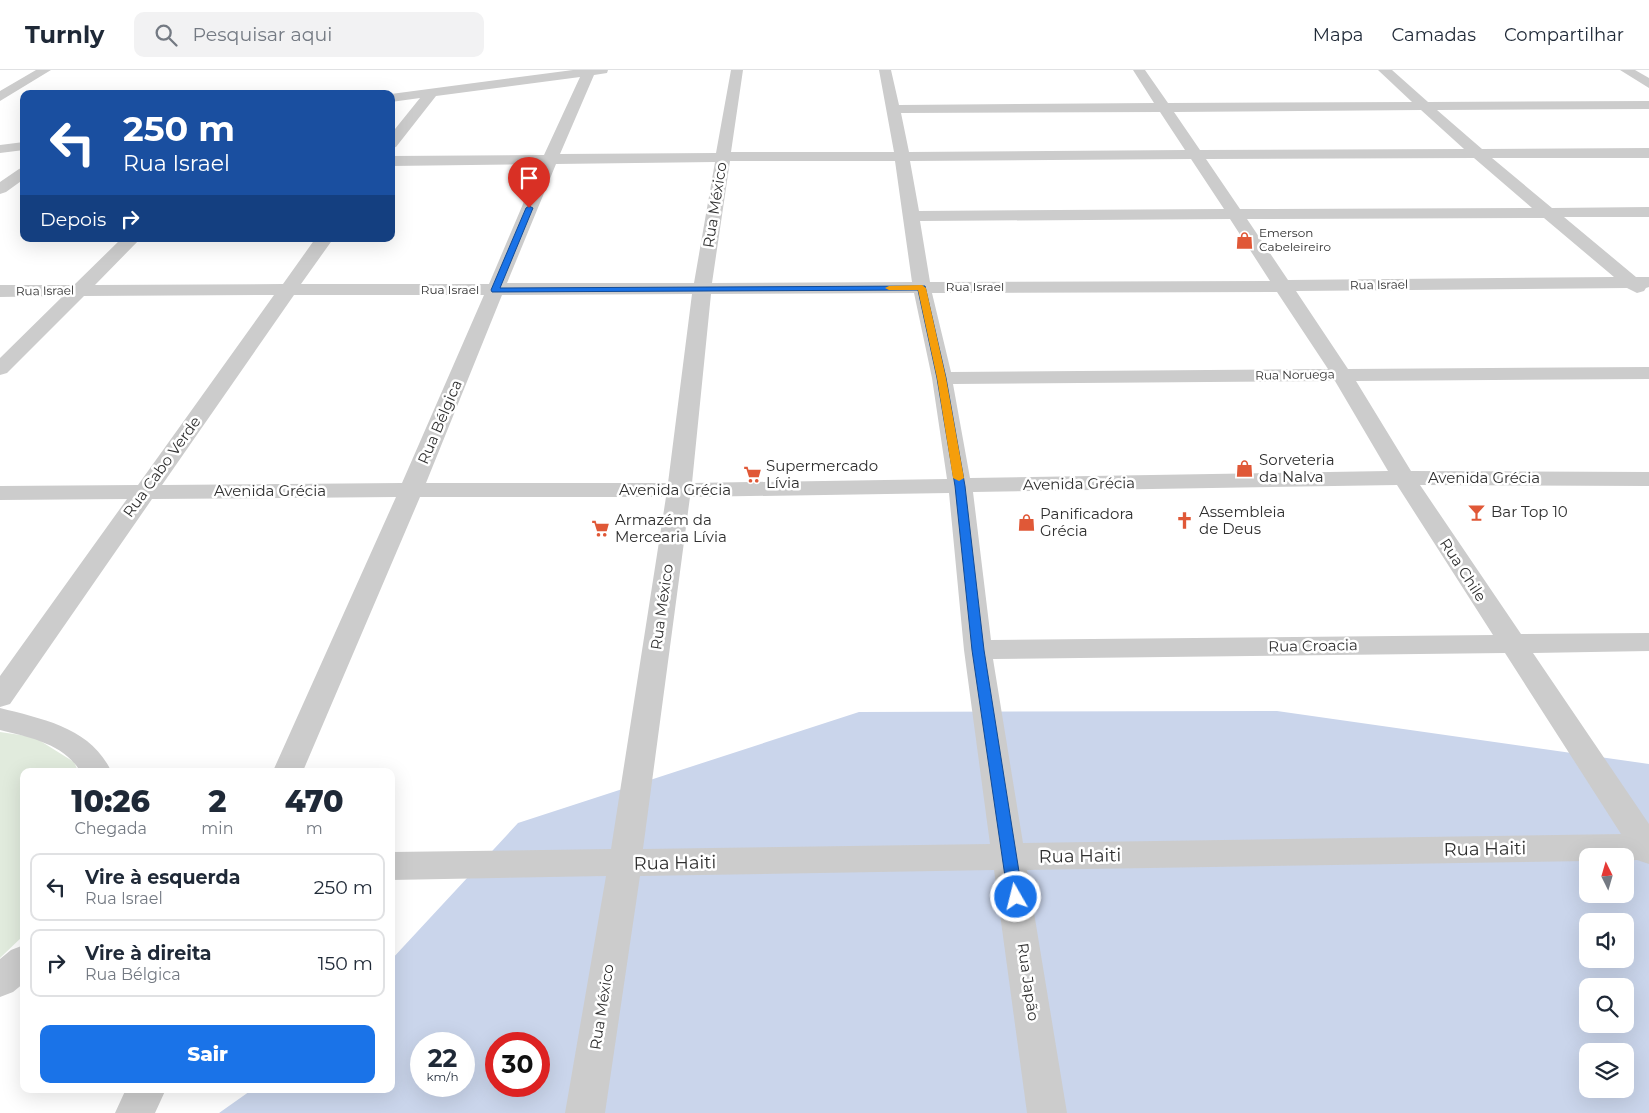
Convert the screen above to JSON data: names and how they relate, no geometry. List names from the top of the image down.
{
  "streets": {
    "street": [
      "Rua México",
      "Rua Israel",
      "Rua Noruega",
      "Rua Bélgica",
      "Rua Cabo Verde",
      "Avenida Grécia",
      "Rua Chile",
      "Rua Croacia",
      "Rua Haiti",
      "Rua Japão"
    ]
  },
  "crossings": [
    ["Rua México", "Rua Israel"],
    ["Rua México", "Avenida Grécia"],
    ["Rua México", "Rua Haiti"],
    ["Rua Israel", "Rua Bélgica"],
    ["Rua Israel", "Rua Cabo Verde"],
    ["Rua Israel", "Rua Chile"],
    ["Rua Israel", "Rua Japão"],
    ["Rua Noruega", "Rua Chile"],
    ["Rua Noruega", "Rua Japão"],
    ["Rua Bélgica", "Avenida Grécia"],
    ["Rua Cabo Verde", "Avenida Grécia"],
    ["Avenida Grécia", "Rua Chile"],
    ["Avenida Grécia", "Rua Japão"],
    ["Rua Chile", "Rua Croacia"],
    ["Rua Chile", "Rua Haiti"],
    ["Rua Croacia", "Rua Japão"],
    ["Rua Haiti", "Rua Japão"]
  ],
  "places": {
    "shop": ["Emerson Cabeleireiro", "Sorveteria da Nalva", "Panificadora Grécia"],
    "supermarket": ["Supermercado Lívia", "Armazém da Mercearia Lívia"],
    "bar": ["Bar Top 10"],
    "church": ["Assembleia de Deus"]
  },
  "north": "top",
  "page": {
    "header": "Turnly",
    "search": "Pesquisar aqui",
    "nav": ["Mapa", "Camadas", "Compartilhar"],
    "turn": ["250 m", "Rua Israel"],
    "then": "Depois",
    "eta": [
      "10:26",
      "Chegada",
      "2",
      "min",
      "470",
      "m"
    ],
    "list": [
      {
        "name": "Vire à esquerda",
        "note": "Rua Israel",
        "value": "250 m"
      },
      {
        "name": "Vire à direita",
        "note": "Rua Bélgica",
        "value": "150 m"
      }
    ],
    "buttons": "Sair",
    "speed": "22 km/h",
    "limit": "30"
  }
}
